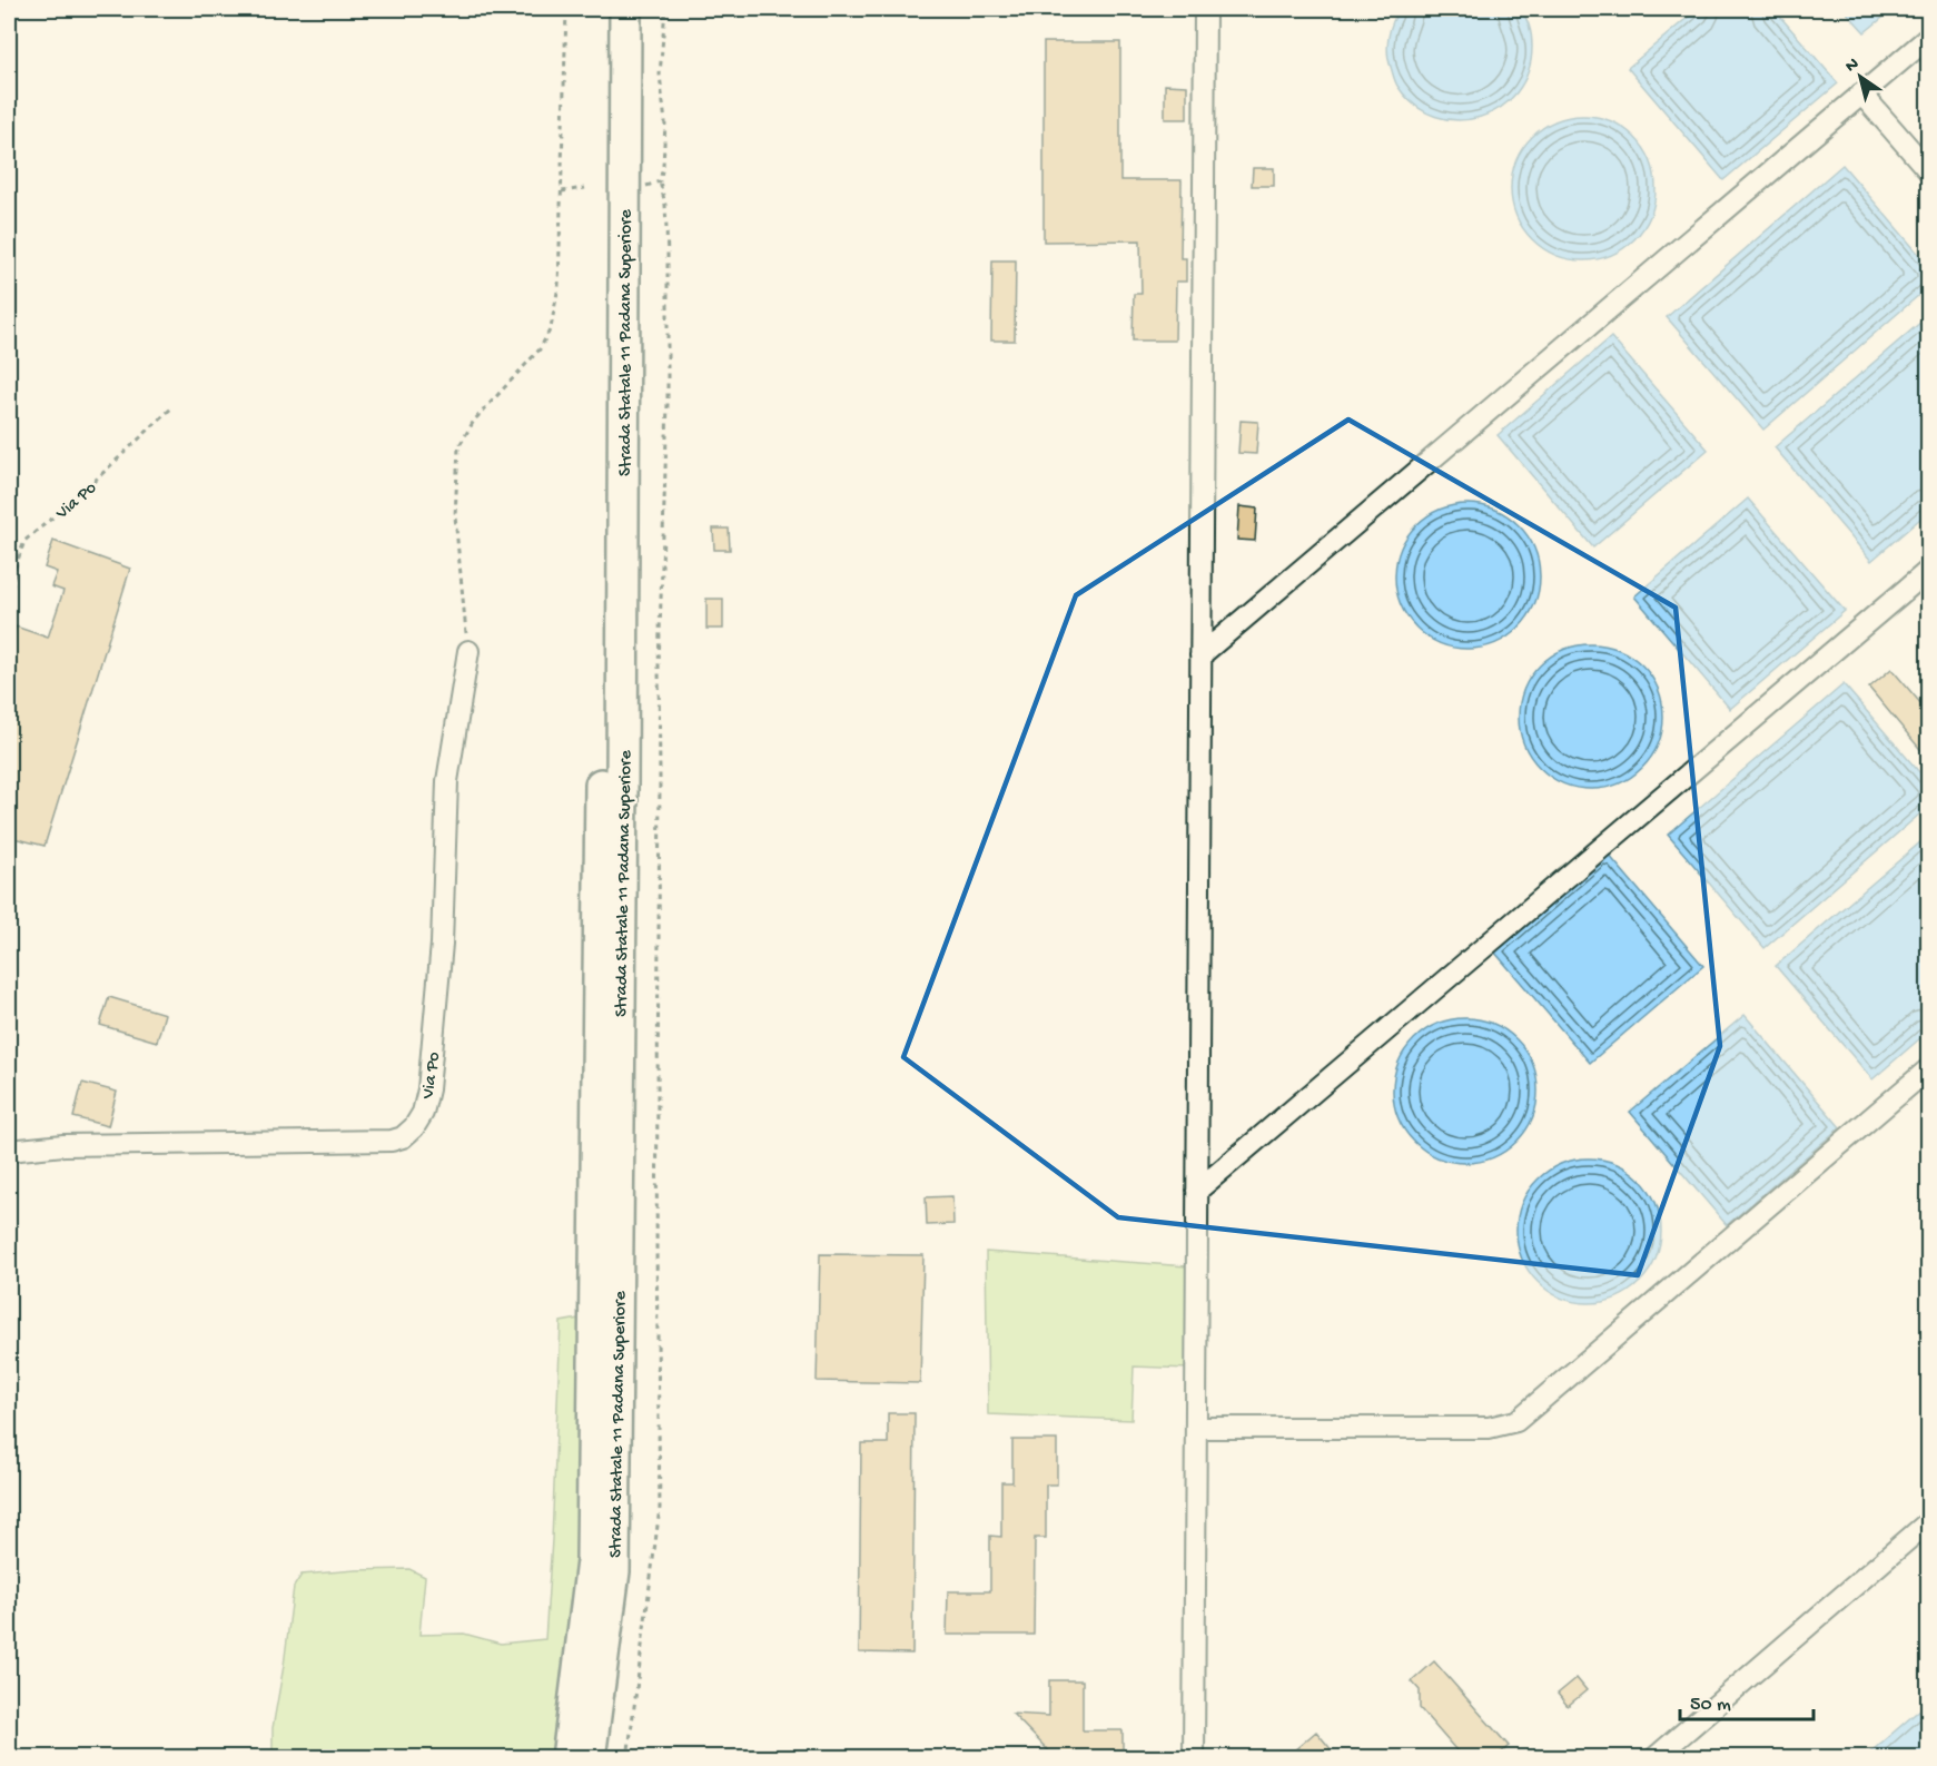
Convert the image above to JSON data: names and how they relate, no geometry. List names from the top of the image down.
{
  "streets": {
    "highway": ["Strada Statale 11 Padana Superiore"],
    "street": ["Via Po"]
  },
  "scale_bar": "50 m",
  "north": "top left"
}
